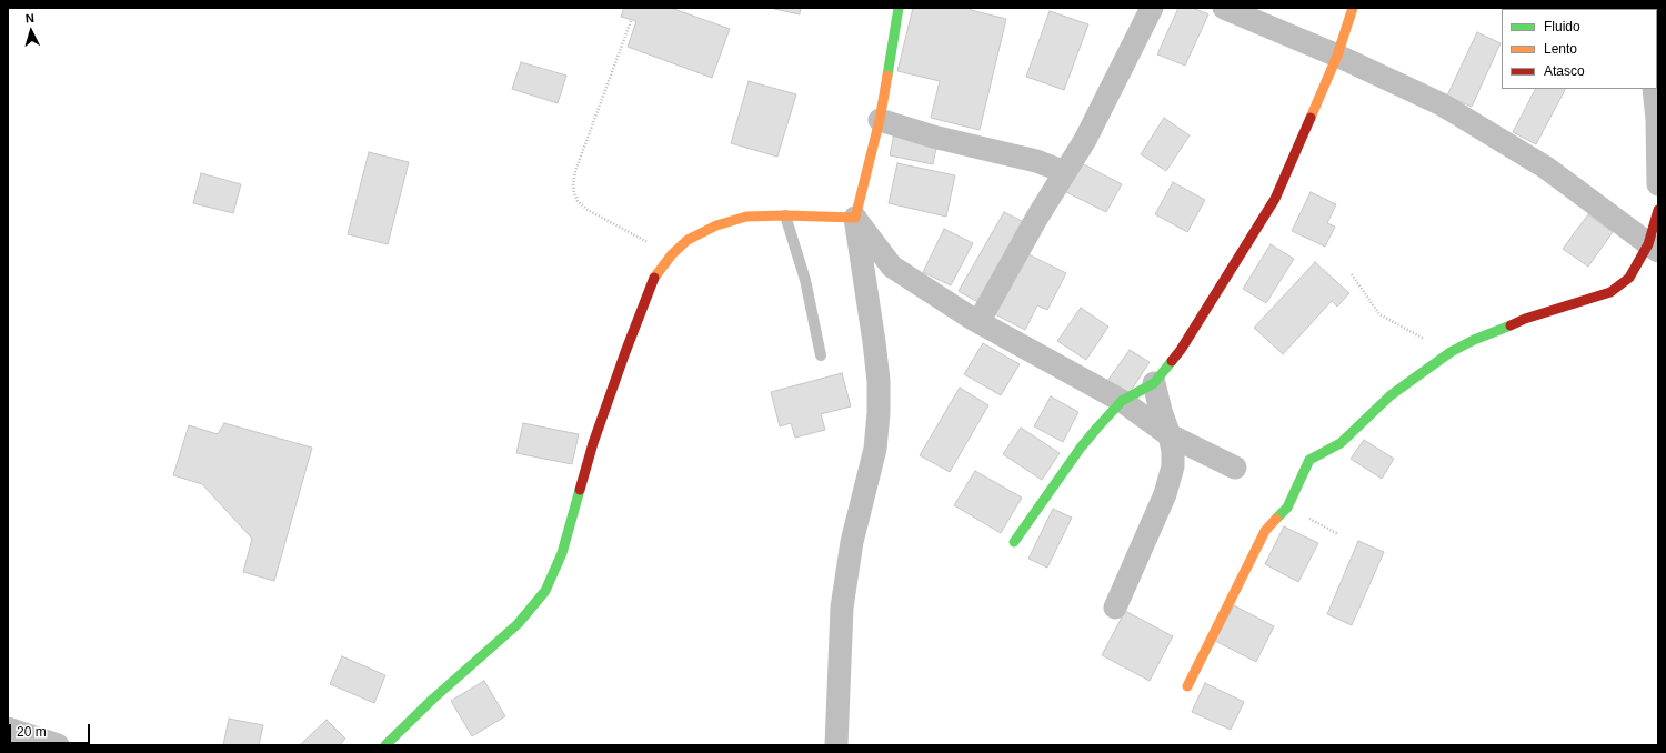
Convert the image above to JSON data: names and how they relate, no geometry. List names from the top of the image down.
{
  "legend": ["Fluido", "Lento", "Atasco"],
  "scale_bar": "20 m",
  "north": "top"
}
